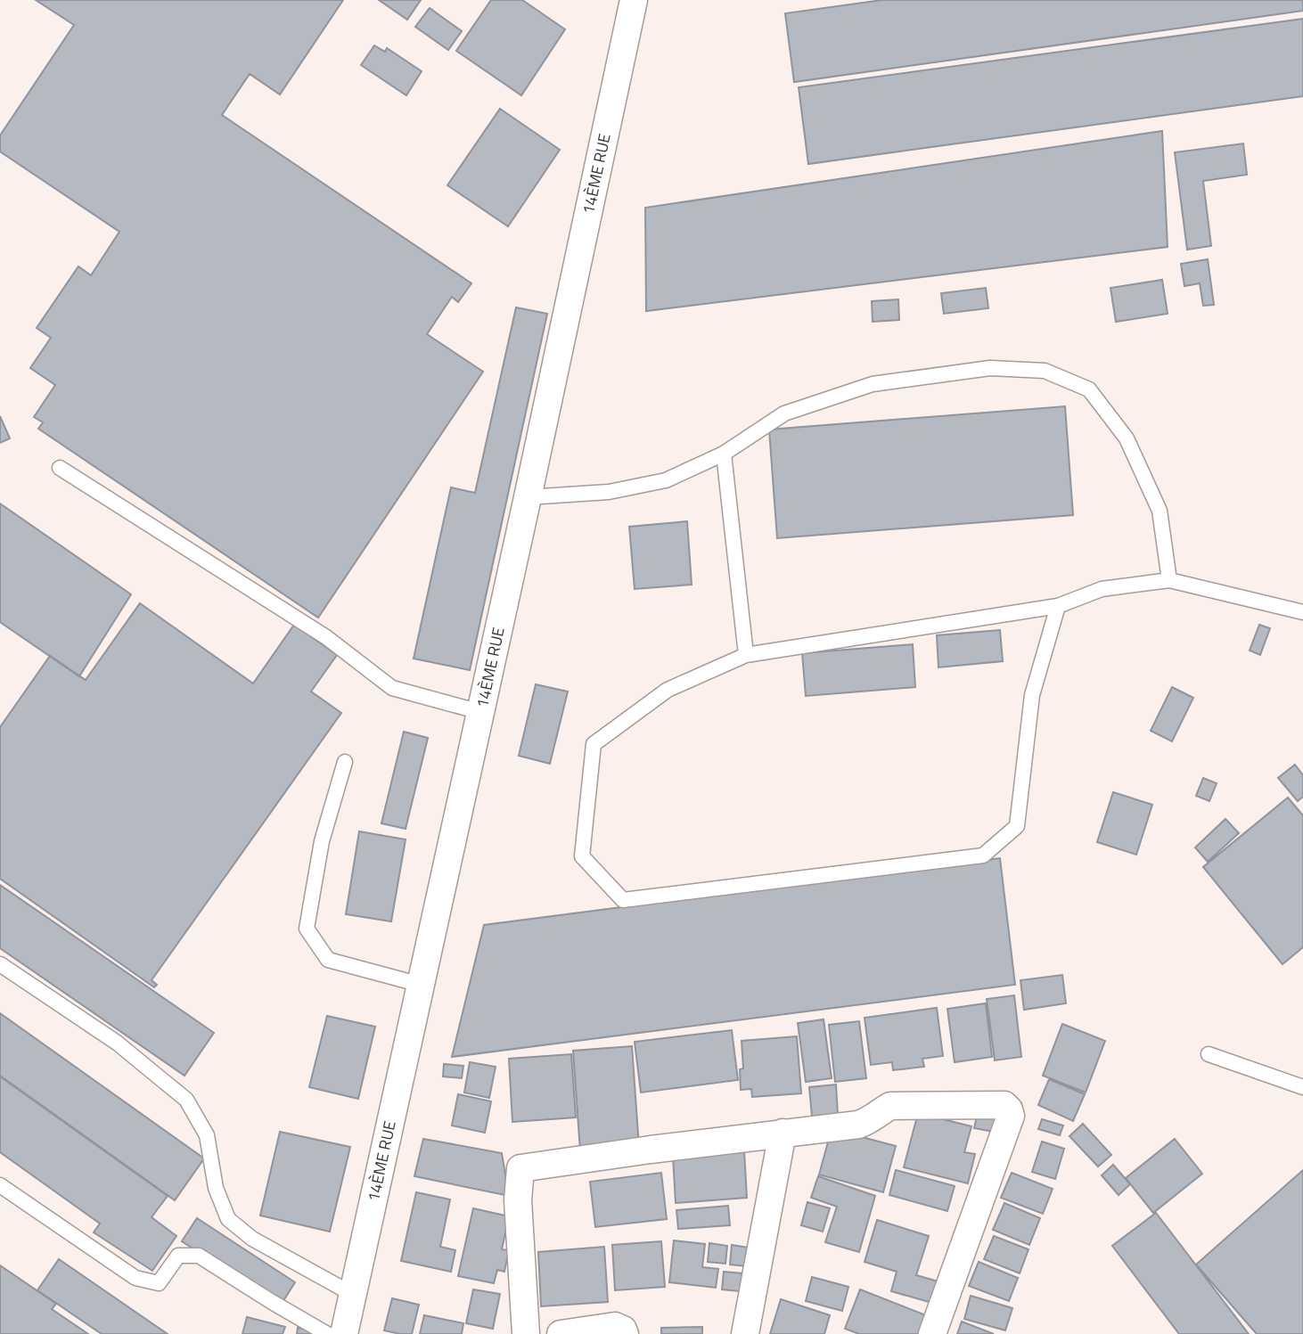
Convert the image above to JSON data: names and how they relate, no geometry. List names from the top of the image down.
{
  "streets": {
    "street": ["14ÈME RUE"]
  }
}
